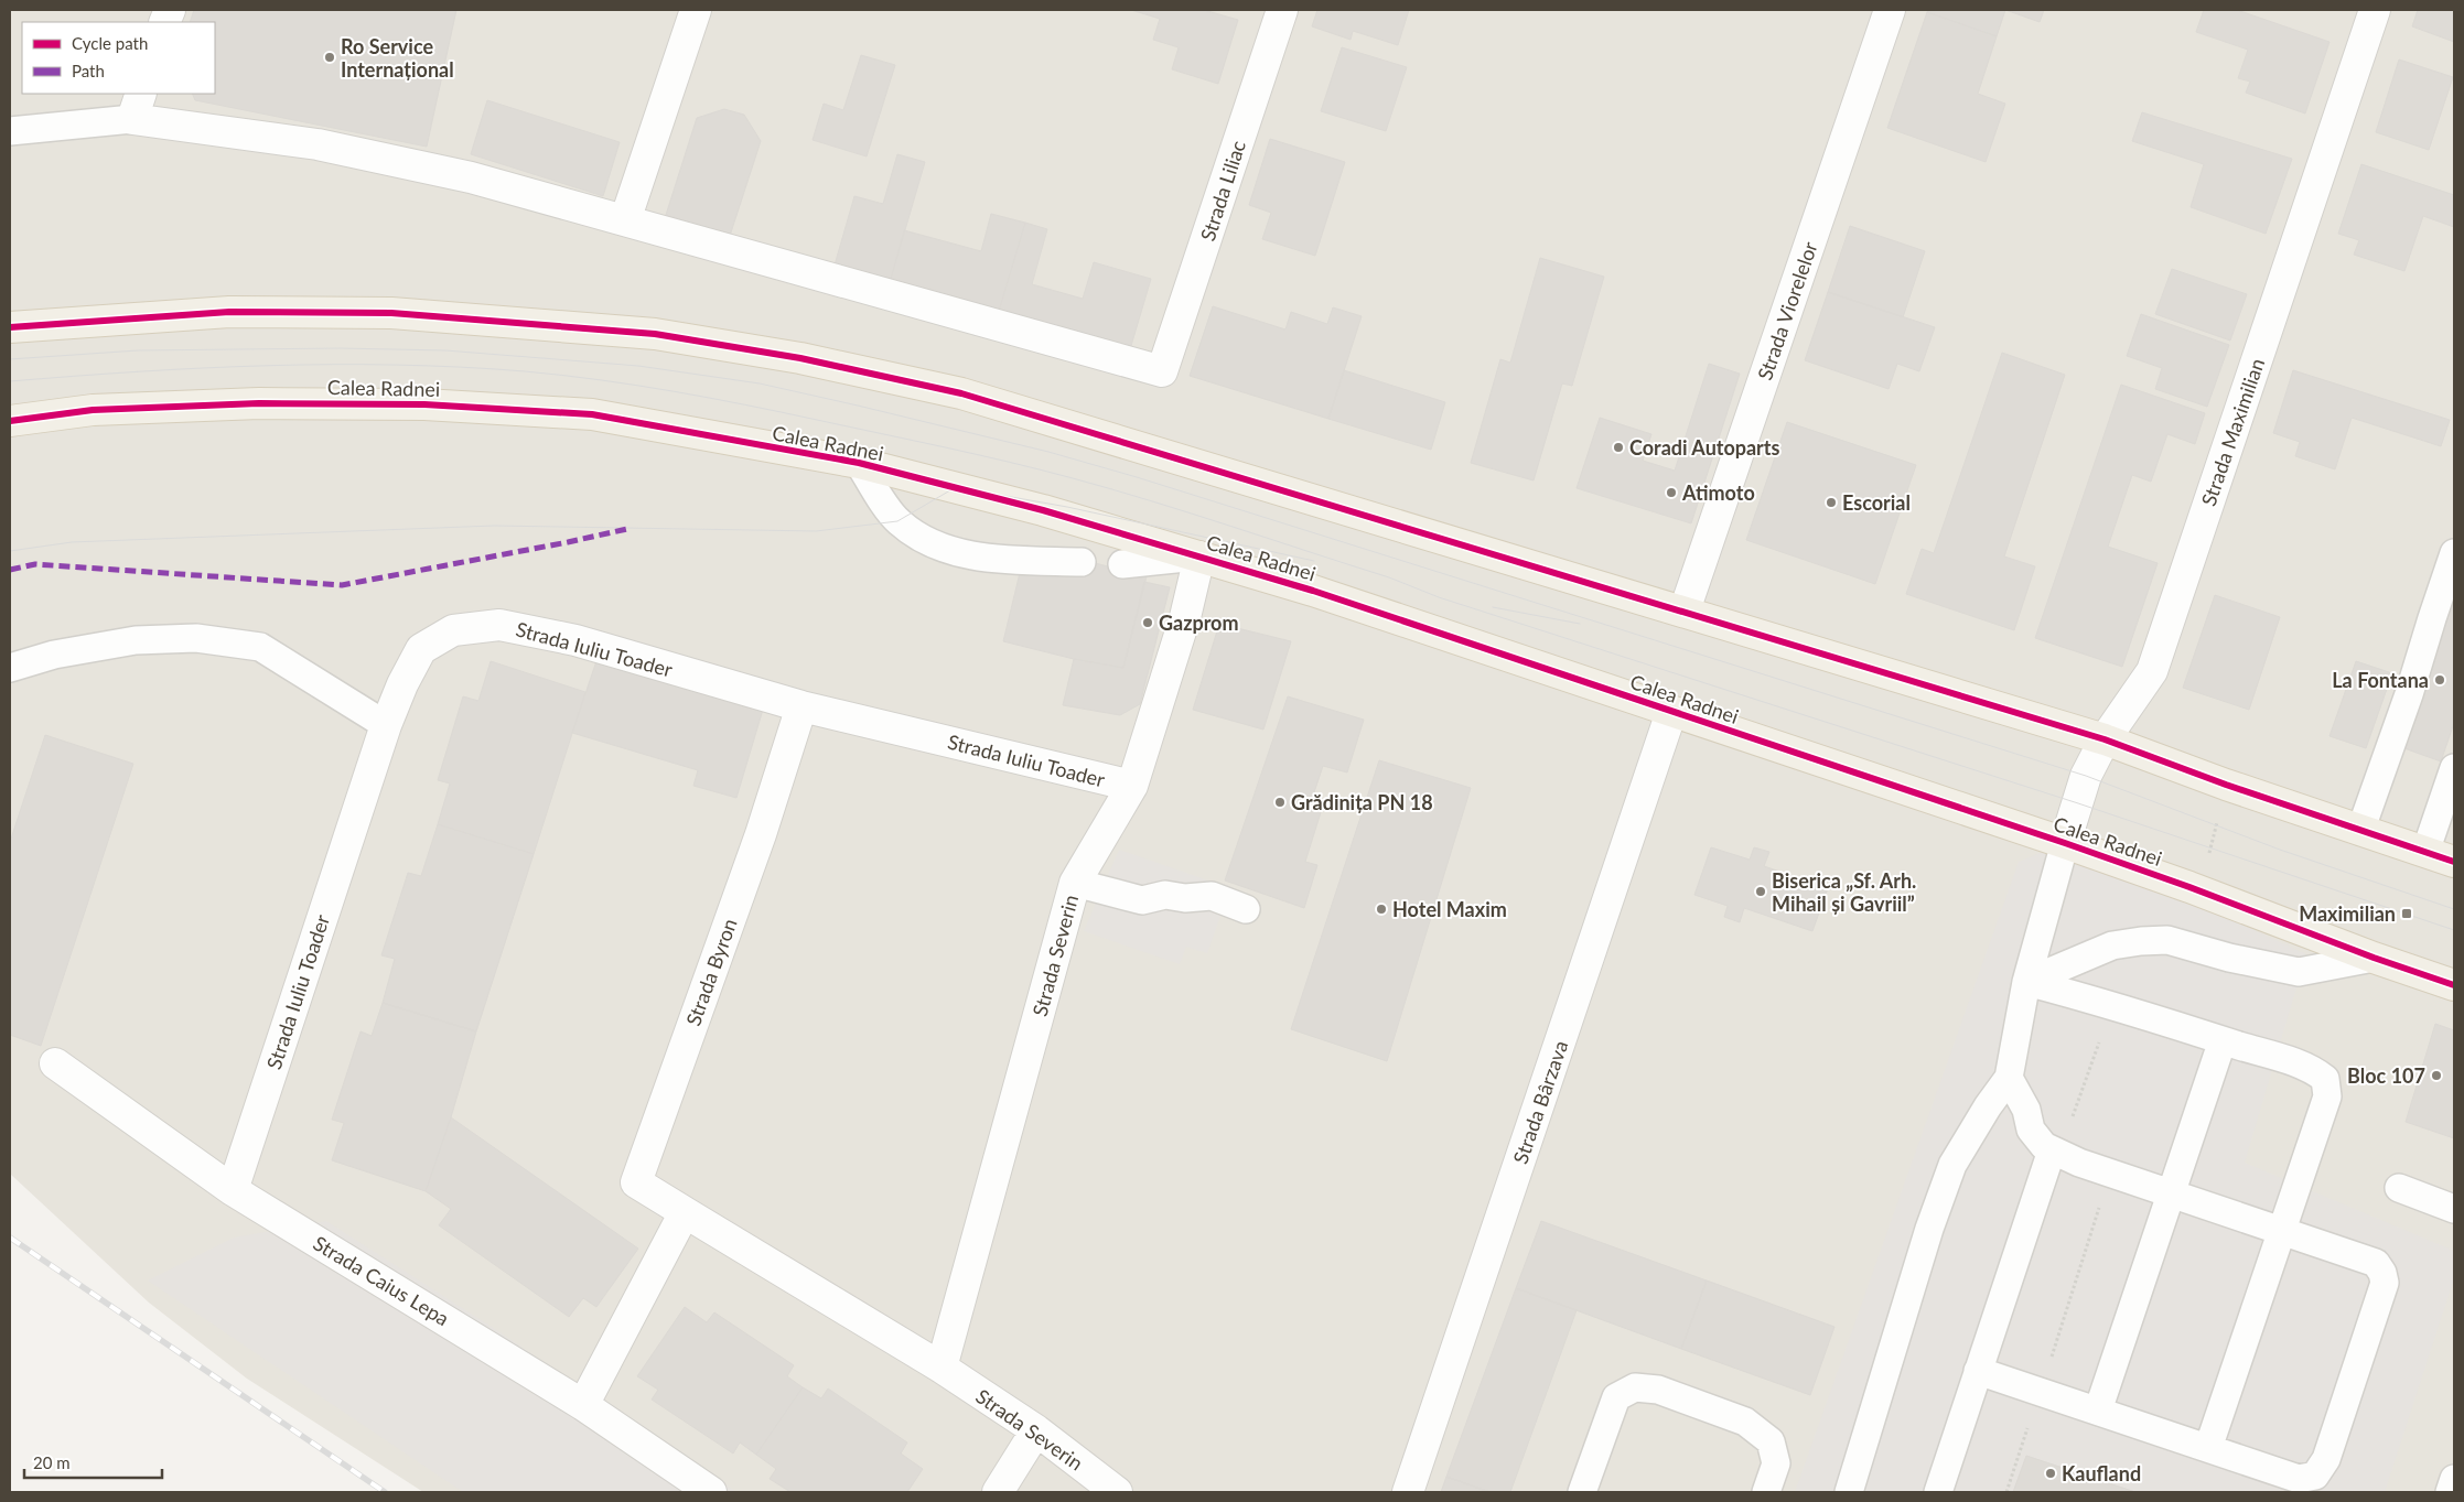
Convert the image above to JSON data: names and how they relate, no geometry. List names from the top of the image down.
{
  "streets": {
    "main road": ["Calea Radnei"],
    "street": [
      "Strada Liliac",
      "Strada Viorelelor",
      "Strada Maximilian",
      "Strada Iuliu Toader",
      "Strada Severin",
      "Strada Byron",
      "Strada Bârzava",
      "Strada Caius Lepa"
    ]
  },
  "crossings": [
    ["Calea Radnei", "Strada Maximilian"],
    ["Calea Radnei", "Strada Severin"],
    ["Calea Radnei", "Strada Bârzava"],
    ["Strada Iuliu Toader", "Strada Severin"],
    ["Strada Iuliu Toader", "Strada Byron"],
    ["Strada Iuliu Toader", "Strada Caius Lepa"],
    ["Strada Severin", "Strada Byron"]
  ],
  "places": {
    "other": [
      "Ro Service Internațional",
      "Coradi Autoparts",
      "Atimoto",
      "Escorial",
      "Gazprom",
      "La Fontana",
      "Grădinița PN 18",
      "Biserica „Sf. Arh. Mihail și Gavriil”",
      "Hotel Maxim",
      "Bloc 107",
      "Kaufland"
    ],
    "transit": ["Maximilian"]
  },
  "legend": ["Cycle path", "Path"],
  "scale_bar": "20 m"
}
